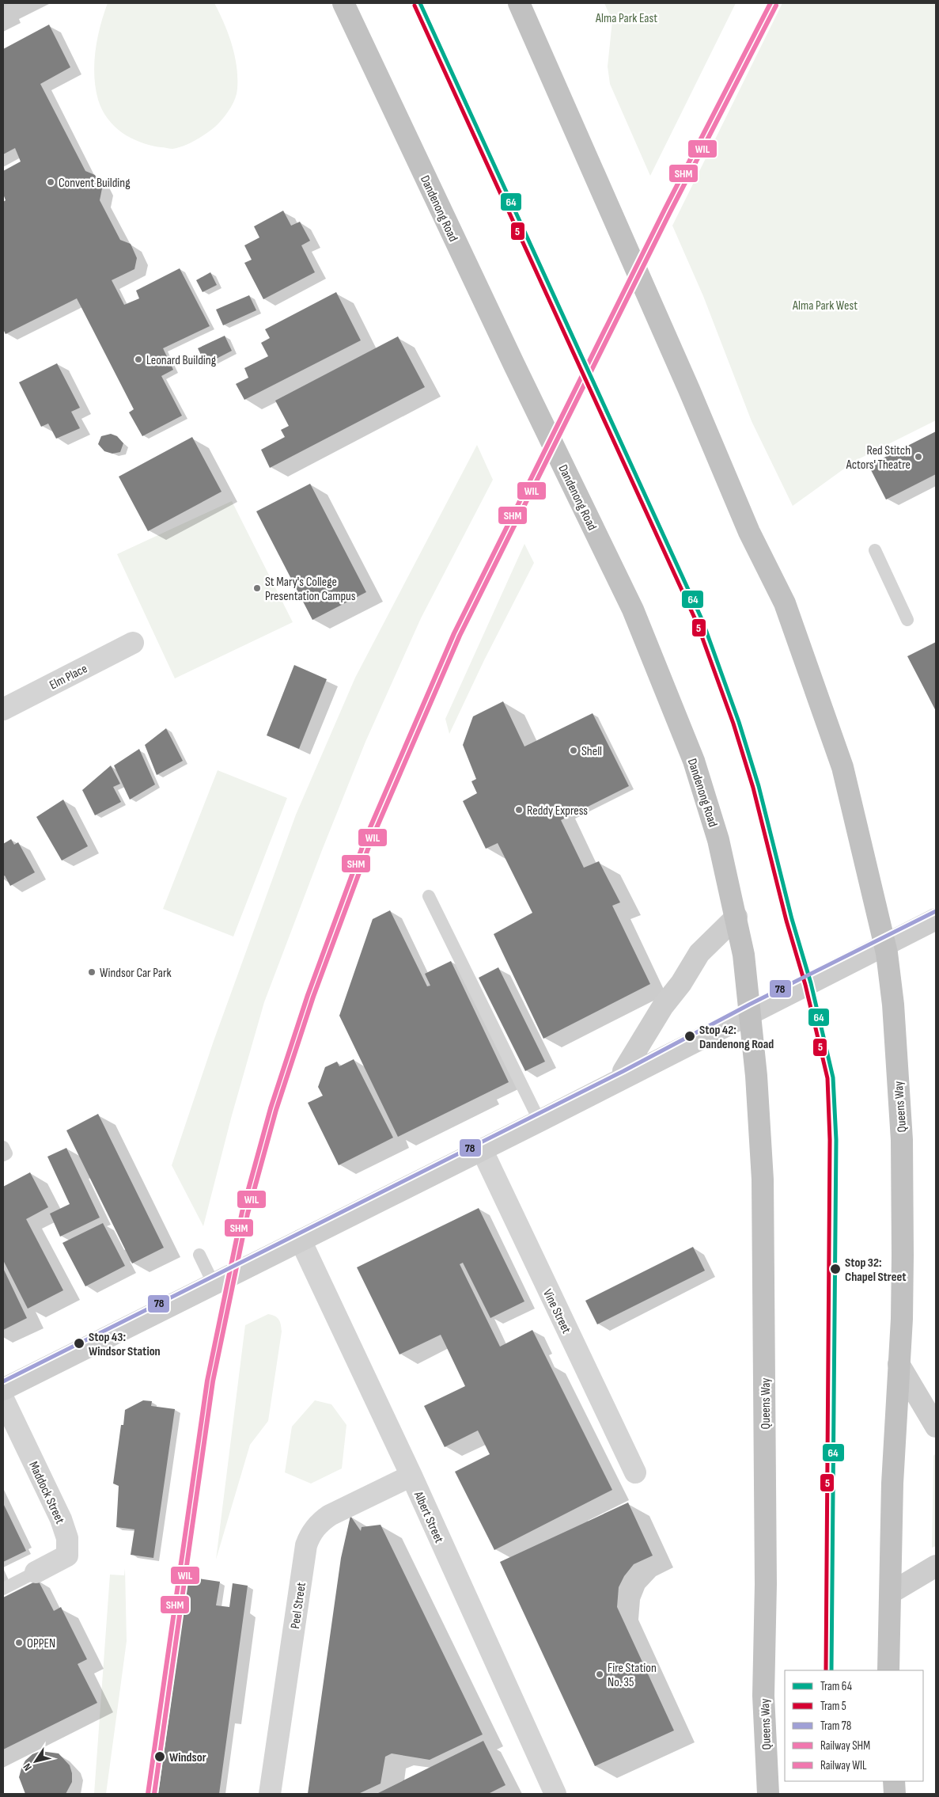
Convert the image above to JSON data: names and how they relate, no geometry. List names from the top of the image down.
{
  "streets": {
    "highway": ["Dandenong Road", "Queens Way"],
    "street": [
      "Elm Place",
      "Vine Street",
      "Maddock Street",
      "Albert Street",
      "Peel Street"
    ]
  },
  "crossings": [
    ["Dandenong Road", "Queens Way"],
    ["Albert Street", "Peel Street"]
  ],
  "parks": ["Alma Park East", "Alma Park West"],
  "places": [
    "Convent Building",
    "Leonard Building",
    "Red Stitch Actors' Theatre",
    "St Mary's College Presentation Campus",
    "Shell",
    "Reddy Express",
    "Windsor Car Park",
    "Stop 42: Dandenong Road",
    "Stop 32: Chapel Street",
    "Stop 43: Windsor Station",
    "OPPEN",
    "Fire Station No. 35",
    "Windsor"
  ],
  "lines": [
    "tram line 64",
    "rail line SHM",
    "tram line 5",
    "rail line WIL",
    "tram line 78"
  ],
  "legend": [
    "Tram 64",
    "Tram 5",
    "Tram 78",
    "Railway SHM",
    "Railway WIL"
  ],
  "north": "bottom left"
}
